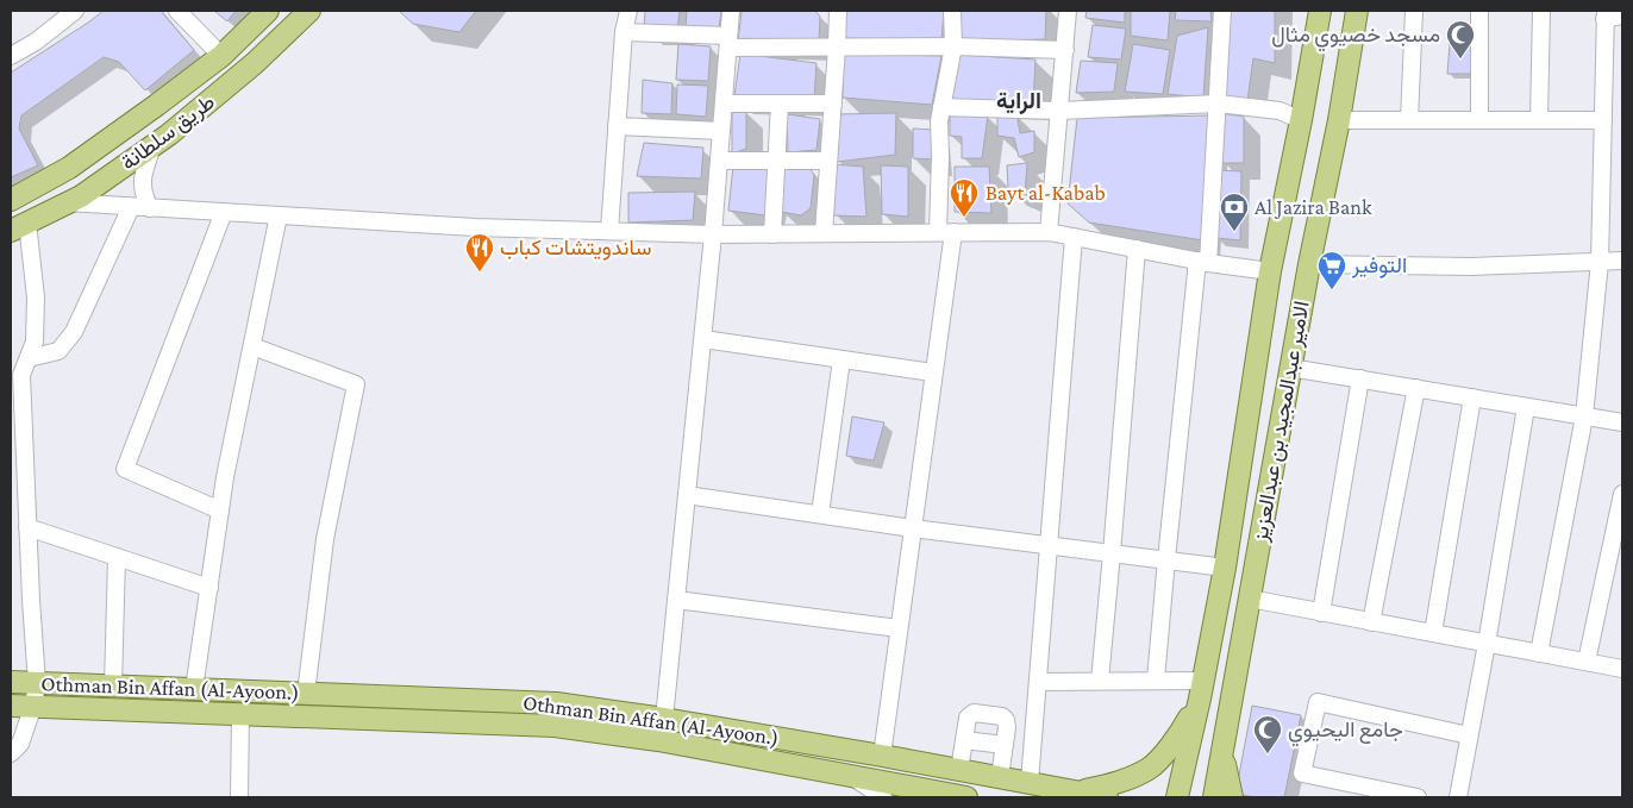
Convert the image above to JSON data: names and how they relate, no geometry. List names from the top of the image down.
{
  "streets": {
    "main road": ["طريق سلطانة", "الامير عبدالمجيد بن عبدالعزيز", "Othman Bin Affan (Al-Ayoon.)"]
  },
  "districts": ["الراية"],
  "places": {
    "mosque": ["مسجد خصيوي مثال", "جامع اليحيوي"],
    "restaurant": ["Bayt al-Kabab", "ساندويتشات كباب"],
    "bank": ["Al Jazira Bank"],
    "supermarket": ["التوفير"]
  }
}
